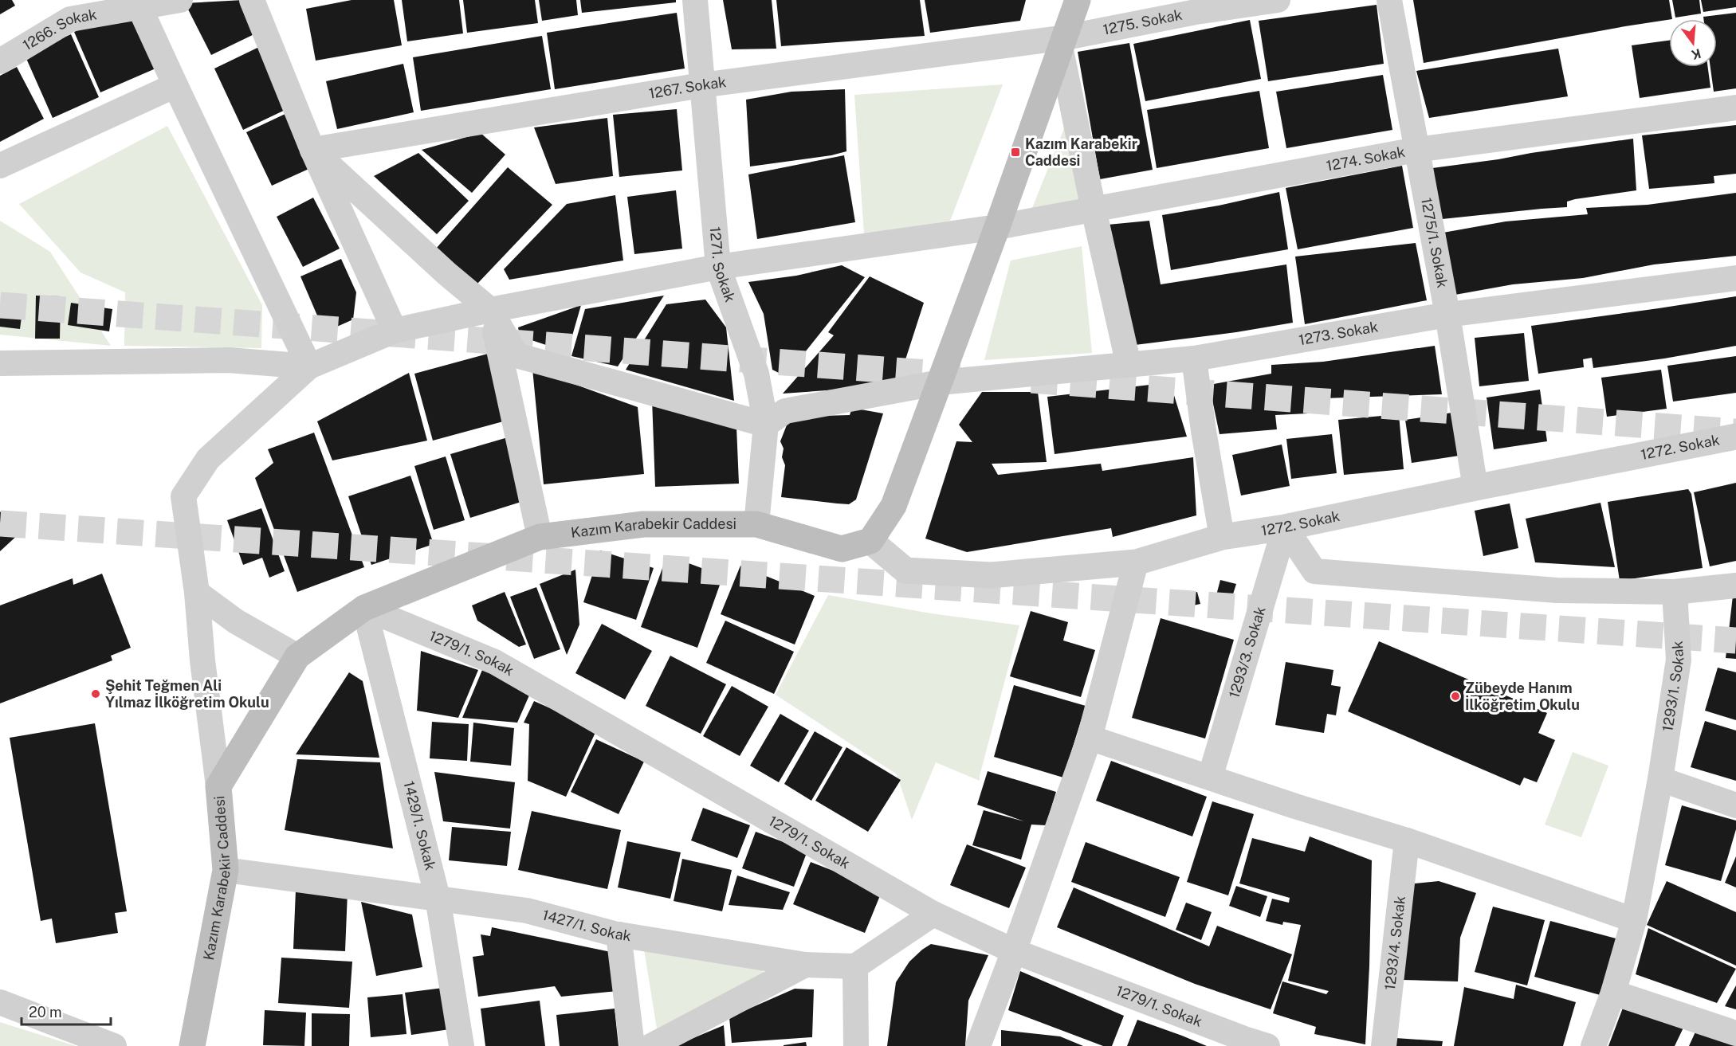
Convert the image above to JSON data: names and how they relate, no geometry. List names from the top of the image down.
{
  "streets": {
    "main road": ["Kazım Karabekir Caddesi"],
    "street": [
      "1275. Sokak",
      "1266. Sokak",
      "1267. Sokak",
      "1274. Sokak",
      "1275/1. Sokak",
      "1271. Sokak",
      "1273. Sokak",
      "1272. Sokak",
      "1293/3. Sokak",
      "1279/1. Sokak",
      "1293/1. Sokak",
      "1429/1. Sokak",
      "1427/1. Sokak",
      "1293/4. Sokak"
    ]
  },
  "crossings": [
    ["1275. Sokak", "1267. Sokak"],
    ["1267. Sokak", "1271. Sokak"],
    ["1274. Sokak", "1275/1. Sokak"],
    ["1274. Sokak", "1271. Sokak"],
    ["1275/1. Sokak", "1273. Sokak"],
    ["1275/1. Sokak", "1272. Sokak"],
    ["1271. Sokak", "1273. Sokak"],
    ["1271. Sokak", "Kazım Karabekir Caddesi"],
    ["1272. Sokak", "Kazım Karabekir Caddesi"],
    ["1272. Sokak", "1293/3. Sokak"],
    ["Kazım Karabekir Caddesi", "1279/1. Sokak"],
    ["Kazım Karabekir Caddesi", "1429/1. Sokak"],
    ["Kazım Karabekir Caddesi", "1427/1. Sokak"],
    ["1279/1. Sokak", "1429/1. Sokak"],
    ["1429/1. Sokak", "1427/1. Sokak"]
  ],
  "places": {
    "transit": ["Kazım Karabekir Caddesi"],
    "other": ["Şehit Teğmen Ali Yılmaz İlköğretim Okulu", "Zübeyde Hanım İlköğretim Okulu"]
  },
  "scale_bar": "20 m",
  "north": "bottom"
}
